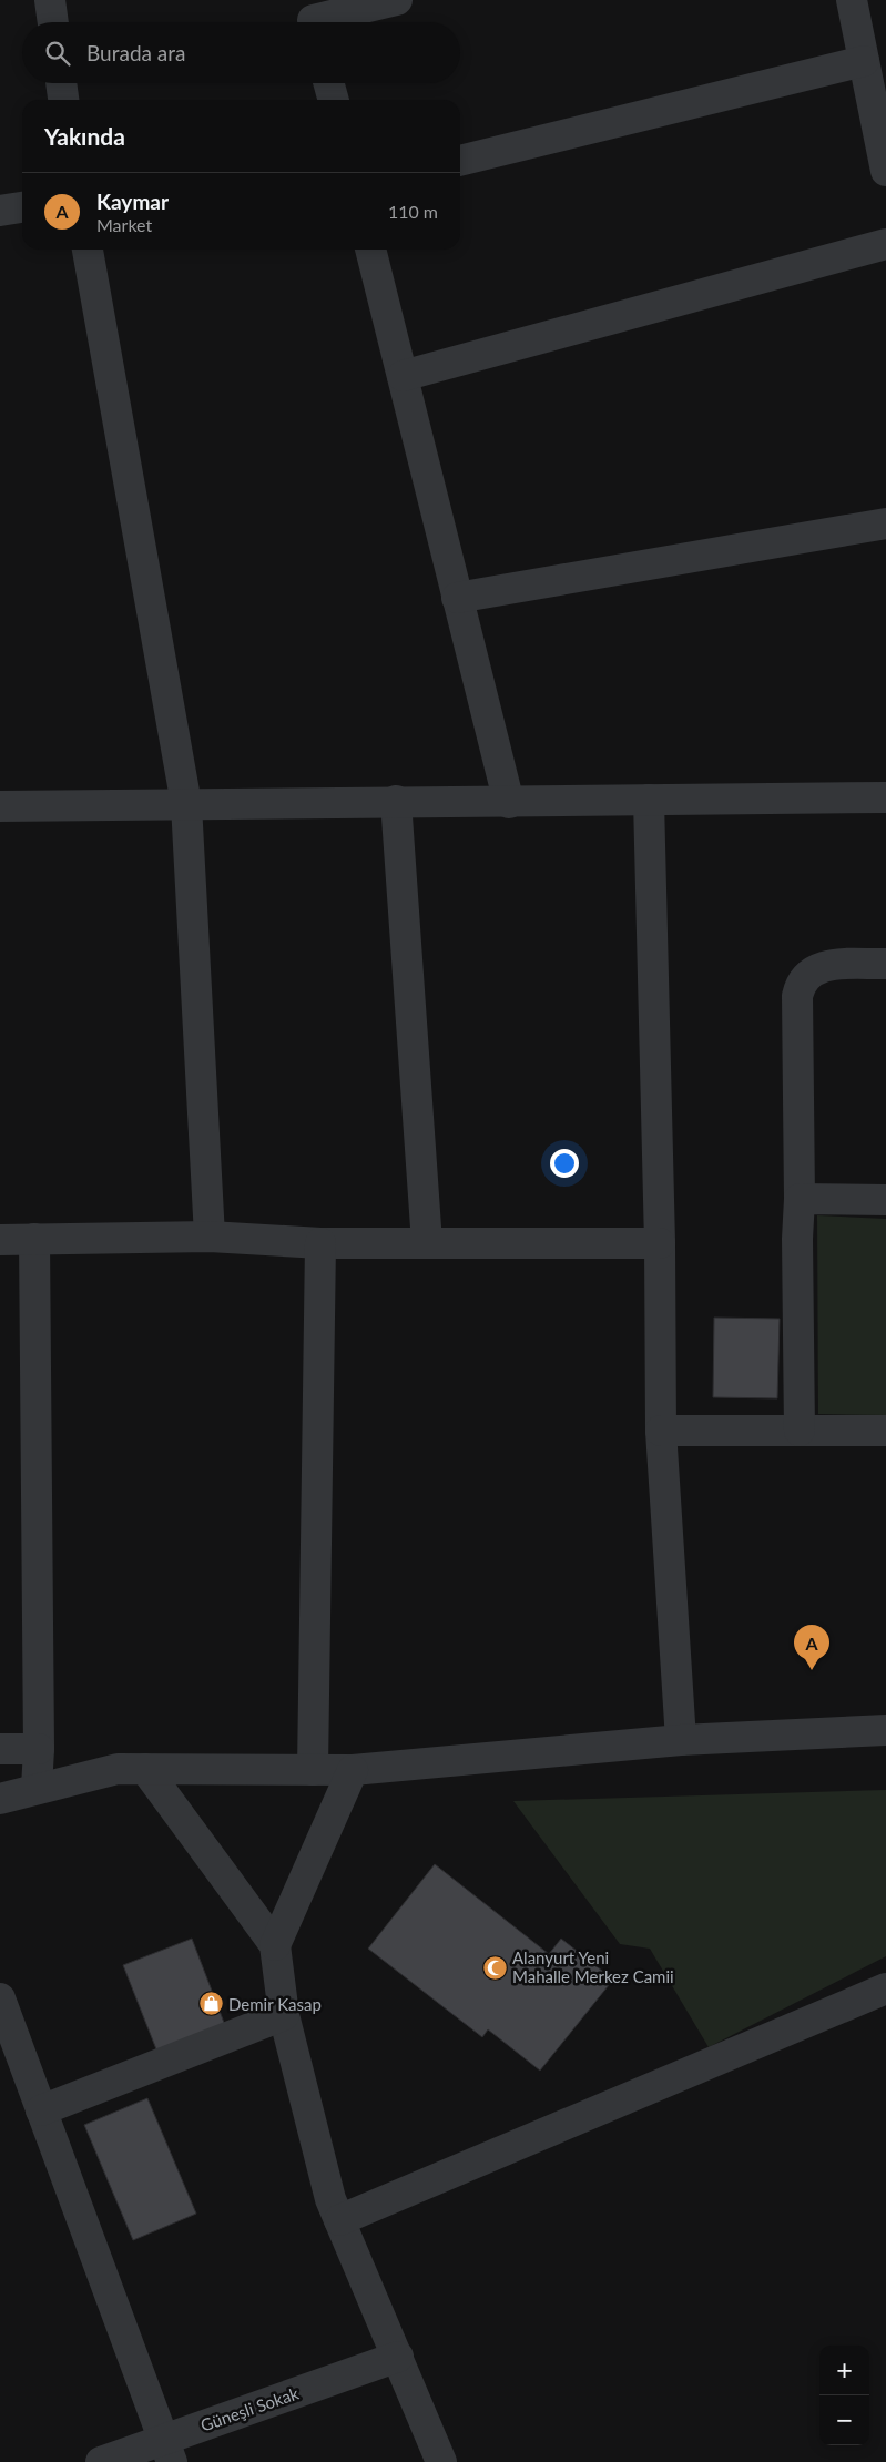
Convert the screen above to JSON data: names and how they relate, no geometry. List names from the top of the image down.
{
  "streets": {
    "street": ["Güneşli Sokak"]
  },
  "places": {
    "mosque": ["Alanyurt Yeni Mahalle Merkez Camii"],
    "shop": ["Demir Kasap"]
  },
  "page": {
    "search": "Burada ara",
    "heading": "Yakında",
    "list": [
      {
        "mark": "A",
        "name": "Kaymar",
        "note": "Market",
        "value": "110 m"
      }
    ],
    "pins": "A",
    "map_buttons": ["+", "−"]
  }
}
